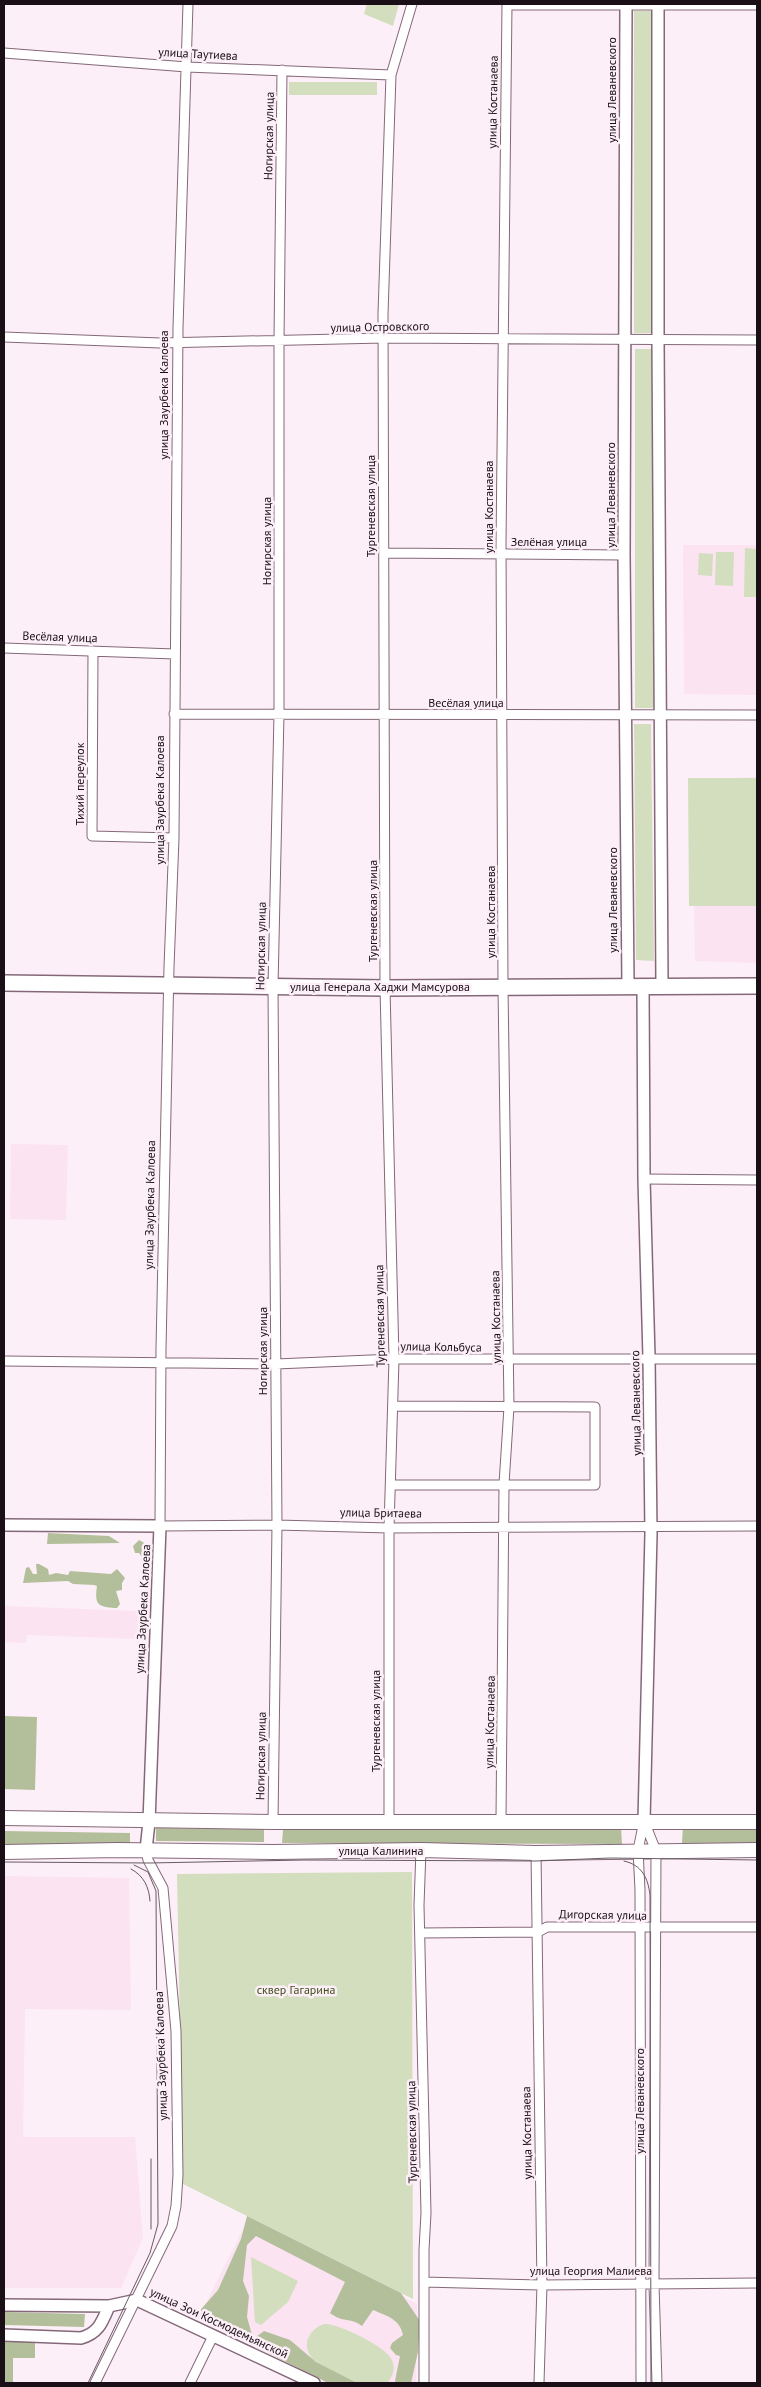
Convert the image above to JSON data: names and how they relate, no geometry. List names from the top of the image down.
{
  "streets": {
    "main road": ["улица Генерала Хаджи Мамсурова", "улица Калинина"],
    "street": [
      "улица Таутиева",
      "улица Леваневского",
      "улица Костанаева",
      "Ногирская улица",
      "улица Островского",
      "улица Заурбека Калоева",
      "Тургеневская улица",
      "Зелёная улица",
      "Весёлая улица",
      "Тихий переулок",
      "улица Кольбуса",
      "улица Бритаева",
      "Дигорская улица",
      "улица Георгия Малиева",
      "улица Зои Космодемьянской"
    ]
  },
  "crossings": [
    ["улица Таутиева", "Ногирская улица"],
    ["улица Таутиева", "улица Заурбека Калоева"],
    ["улица Таутиева", "Тургеневская улица"],
    ["улица Леваневского", "улица Островского"],
    ["улица Леваневского", "Зелёная улица"],
    ["улица Леваневского", "Весёлая улица"],
    ["улица Леваневского", "улица Генерала Хаджи Мамсурова"],
    ["улица Леваневского", "улица Кольбуса"],
    ["улица Леваневского", "улица Бритаева"],
    ["улица Леваневского", "улица Калинина"],
    ["улица Леваневского", "Дигорская улица"],
    ["улица Леваневского", "улица Георгия Малиева"],
    ["улица Костанаева", "улица Островского"],
    ["улица Костанаева", "Зелёная улица"],
    ["улица Костанаева", "Весёлая улица"],
    ["улица Костанаева", "улица Генерала Хаджи Мамсурова"],
    ["улица Костанаева", "улица Кольбуса"],
    ["улица Костанаева", "улица Бритаева"],
    ["улица Костанаева", "улица Калинина"],
    ["улица Костанаева", "Дигорская улица"],
    ["улица Костанаева", "улица Георгия Малиева"],
    ["Ногирская улица", "улица Островского"],
    ["Ногирская улица", "Весёлая улица"],
    ["Ногирская улица", "улица Генерала Хаджи Мамсурова"],
    ["Ногирская улица", "улица Кольбуса"],
    ["Ногирская улица", "улица Бритаева"],
    ["улица Островского", "улица Заурбека Калоева"],
    ["улица Островского", "Тургеневская улица"],
    ["улица Заурбека Калоева", "Весёлая улица"],
    ["улица Заурбека Калоева", "Тихий переулок"],
    ["улица Заурбека Калоева", "улица Генерала Хаджи Мамсурова"],
    ["улица Заурбека Калоева", "улица Кольбуса"],
    ["улица Заурбека Калоева", "улица Бритаева"],
    ["улица Заурбека Калоева", "улица Калинина"],
    ["улица Заурбека Калоева", "улица Зои Космодемьянской"],
    ["Тургеневская улица", "Зелёная улица"],
    ["Тургеневская улица", "Весёлая улица"],
    ["Тургеневская улица", "улица Генерала Хаджи Мамсурова"],
    ["Тургеневская улица", "улица Кольбуса"],
    ["Тургеневская улица", "улица Бритаева"],
    ["Тургеневская улица", "улица Калинина"],
    ["Тургеневская улица", "Дигорская улица"],
    ["Тургеневская улица", "улица Георгия Малиева"],
    ["Весёлая улица", "Тихий переулок"]
  ],
  "parks": ["сквер Гагарина"]
}
